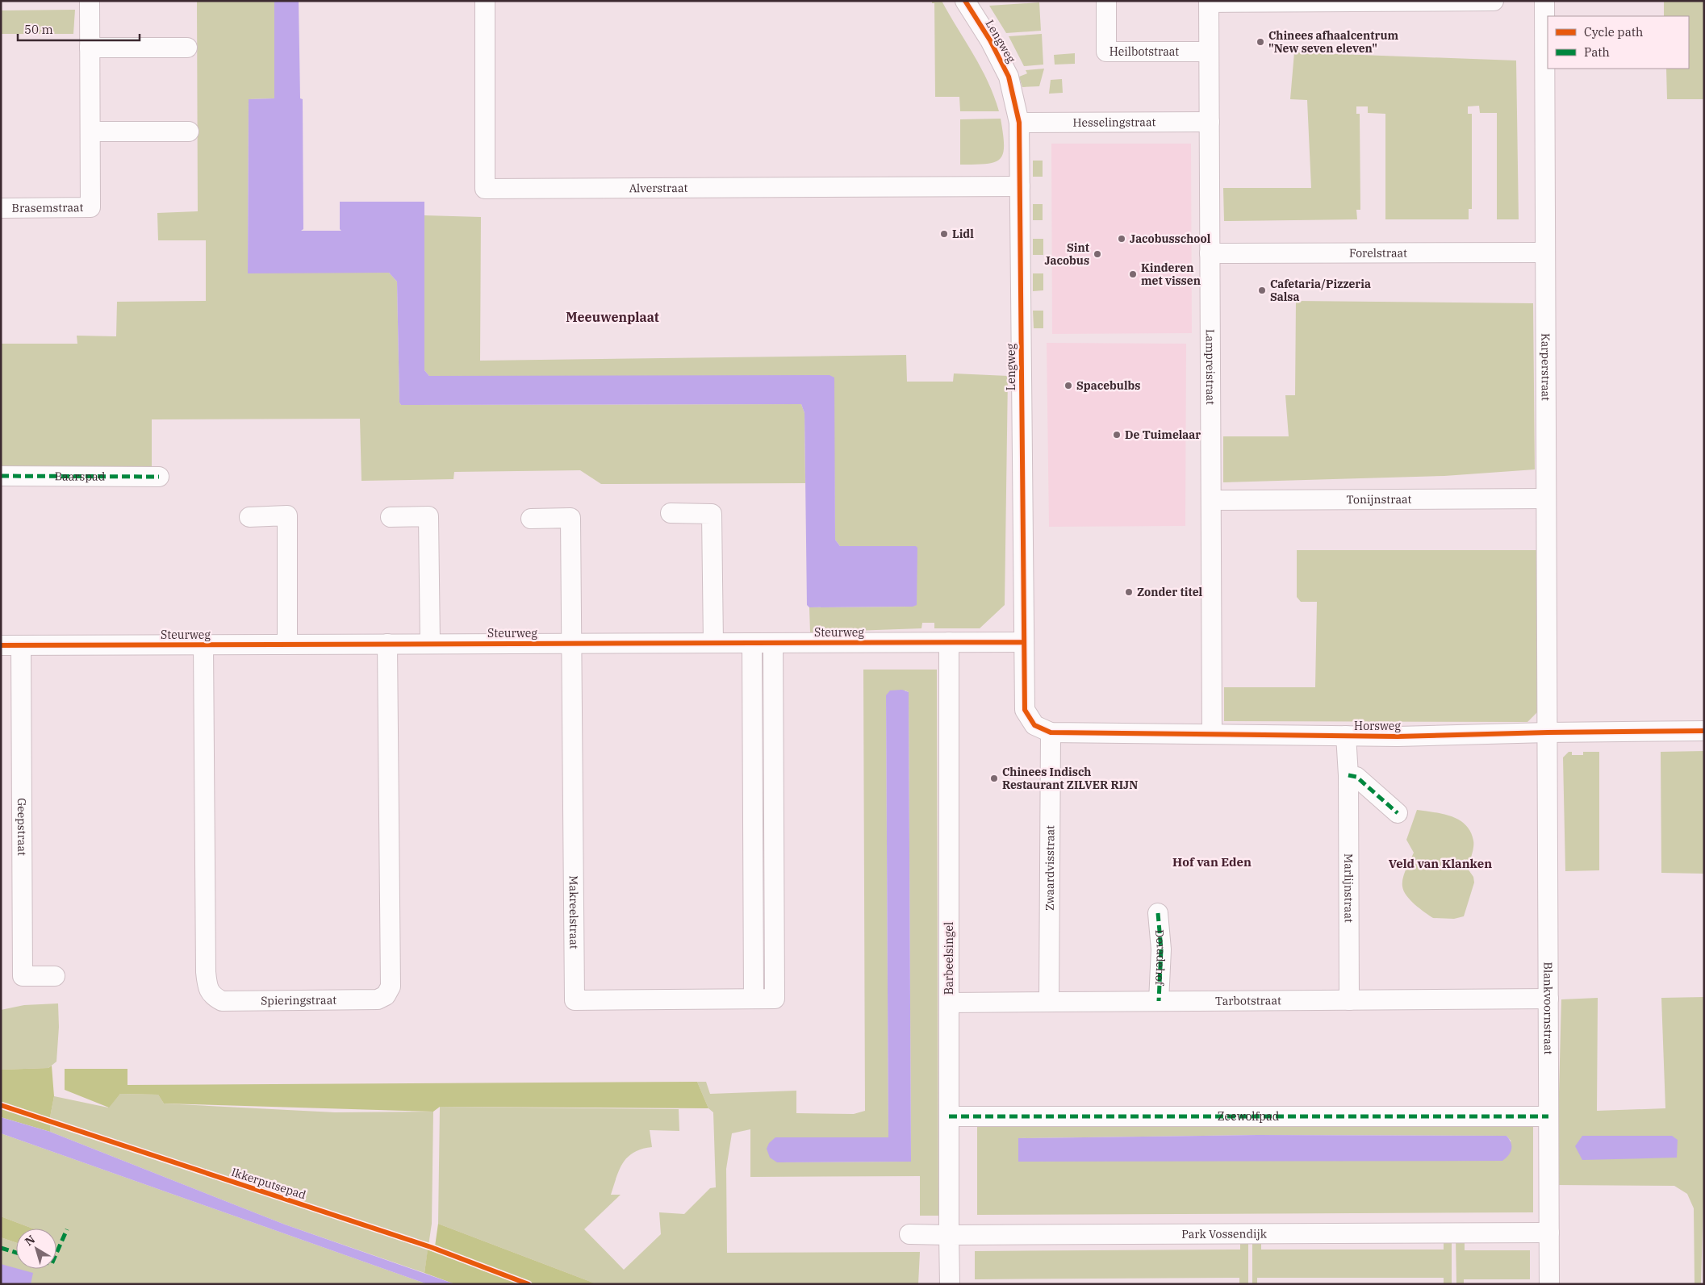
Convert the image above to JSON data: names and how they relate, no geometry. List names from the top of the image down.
{
  "streets": {
    "street": [
      "Lengweg",
      "Heilbotstraat",
      "Hesselingstraat",
      "Alverstraat",
      "Brasemstraat",
      "Forelstraat",
      "Lampreistraat",
      "Karperstraat",
      "Baarspad",
      "Tonijnstraat",
      "Steurweg",
      "Horsweg",
      "Geepstraat",
      "Zwaardvisstraat",
      "Marlijnstraat",
      "Makreelstraat",
      "Doradehof",
      "Barbeelsingel",
      "Spieringstraat",
      "Tarbotstraat",
      "Blankvoornstraat",
      "Zeewolfpad",
      "Park Vossendijk"
    ],
    "cycle path": ["Ikkerputsepad"]
  },
  "crossings": [
    ["Lengweg", "Hesselingstraat"],
    ["Lengweg", "Alverstraat"],
    ["Lengweg", "Steurweg"],
    ["Lengweg", "Horsweg"],
    ["Lengweg", "Zwaardvisstraat"],
    ["Heilbotstraat", "Lampreistraat"],
    ["Hesselingstraat", "Lampreistraat"],
    ["Forelstraat", "Lampreistraat"],
    ["Forelstraat", "Karperstraat"],
    ["Lampreistraat", "Tonijnstraat"],
    ["Lampreistraat", "Horsweg"],
    ["Karperstraat", "Tonijnstraat"],
    ["Karperstraat", "Horsweg"],
    ["Karperstraat", "Blankvoornstraat"],
    ["Steurweg", "Geepstraat"],
    ["Steurweg", "Makreelstraat"],
    ["Steurweg", "Barbeelsingel"],
    ["Steurweg", "Spieringstraat"],
    ["Horsweg", "Zwaardvisstraat"],
    ["Horsweg", "Marlijnstraat"],
    ["Horsweg", "Blankvoornstraat"],
    ["Zwaardvisstraat", "Tarbotstraat"],
    ["Marlijnstraat", "Tarbotstraat"],
    ["Doradehof", "Tarbotstraat"],
    ["Barbeelsingel", "Tarbotstraat"],
    ["Barbeelsingel", "Zeewolfpad"],
    ["Barbeelsingel", "Park Vossendijk"],
    ["Tarbotstraat", "Blankvoornstraat"],
    ["Blankvoornstraat", "Zeewolfpad"],
    ["Blankvoornstraat", "Park Vossendijk"]
  ],
  "districts": ["Meeuwenplaat", "Hof van Eden", "Veld van Klanken"],
  "places": [
    "Chinees afhaalcentrum \"New seven eleven\"",
    "Lidl",
    "Jacobusschool",
    "Sint Jacobus",
    "Kinderen met vissen",
    "Cafetaria/Pizzeria Salsa",
    "Spacebulbs",
    "De Tuimelaar",
    "Zonder titel",
    "Chinees Indisch Restaurant ZILVER RIJN"
  ],
  "legend": ["Cycle path", "Path"],
  "scale_bar": "50 m",
  "north": "top left"
}
